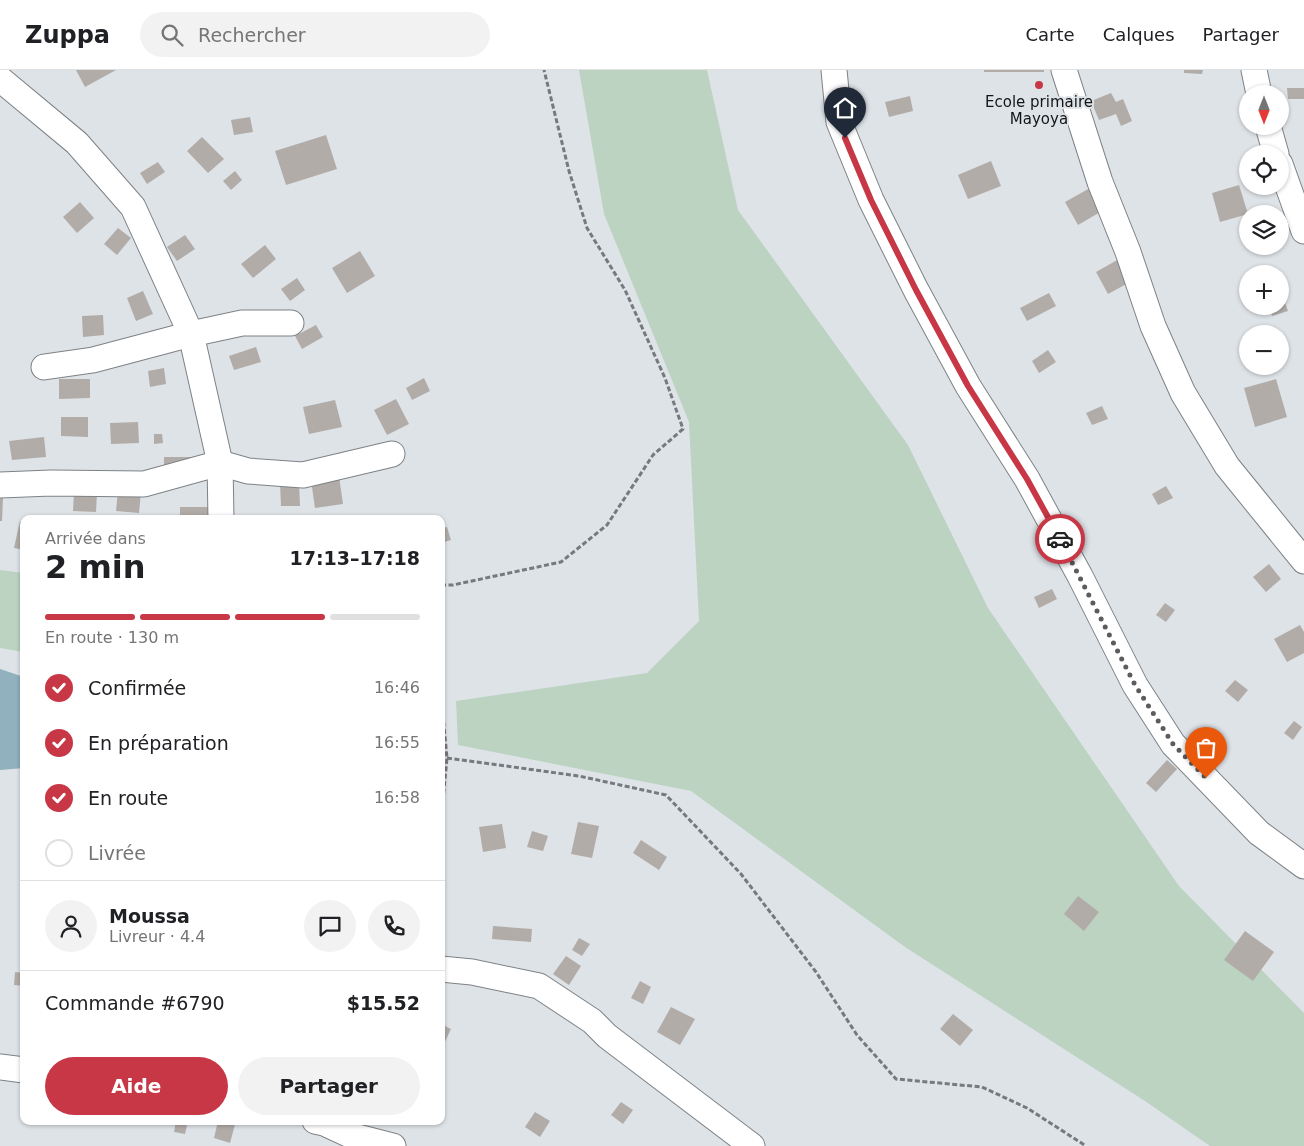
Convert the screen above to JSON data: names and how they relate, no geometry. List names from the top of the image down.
{
  "places": ["Ecole primaire Mayoya"],
  "north": "bottom",
  "page": {
    "header": "Zuppa",
    "search": "Rechercher",
    "nav": ["Carte", "Calques", "Partager"],
    "map_buttons": ["+", "−"],
    "heading": ["2 min", "Arrivée dans", "17:13–17:18"],
    "panel": [
      "Moussa",
      "Livreur · 4.4",
      "Commande #6790",
      "$15.52"
    ],
    "bar": "En route · 130 m",
    "list": [
      ["Confirmée", "16:46"],
      ["En préparation", "16:55"],
      ["En route", "16:58"],
      "Livrée"
    ],
    "buttons": ["Aide", "Partager"]
  }
}
